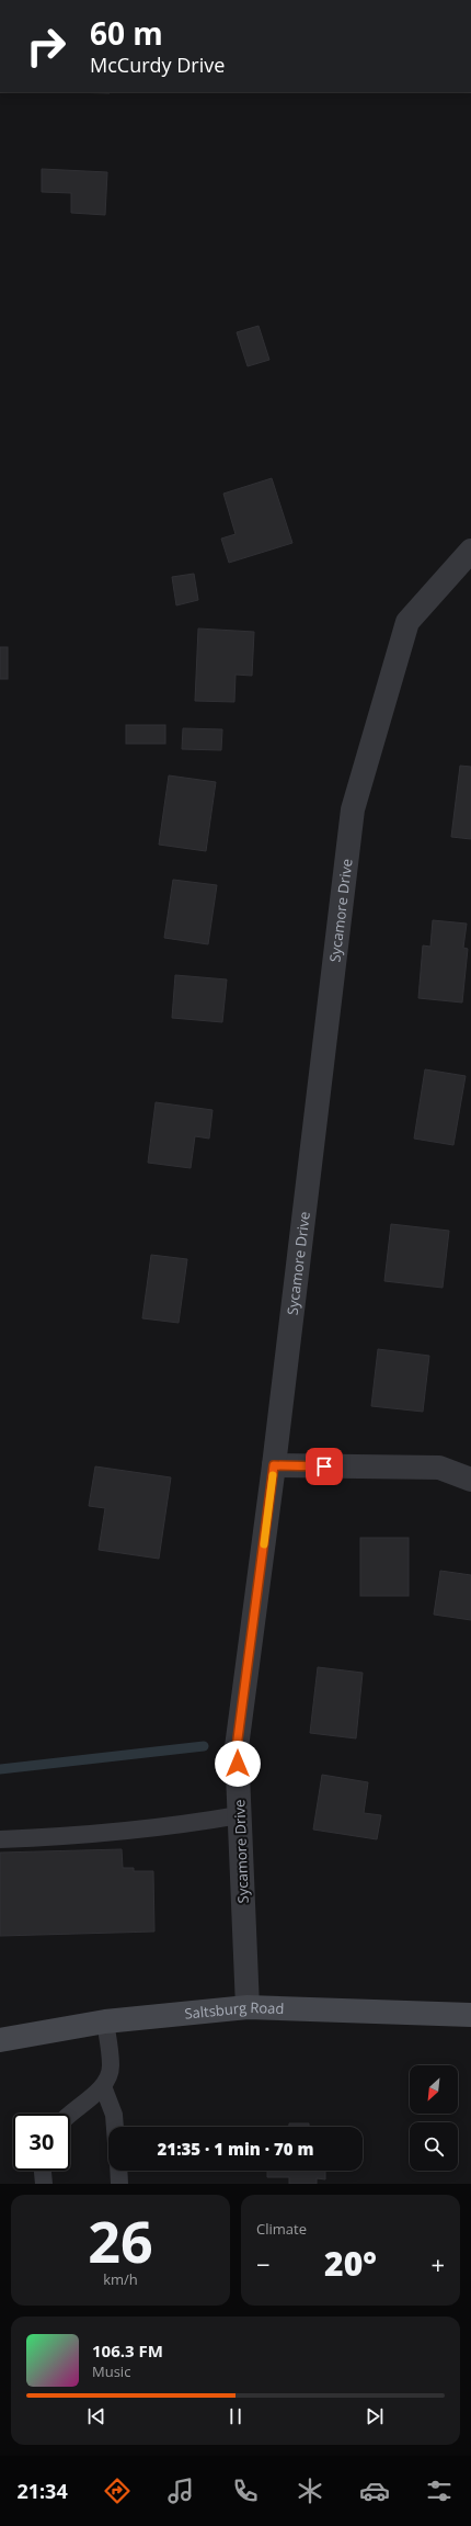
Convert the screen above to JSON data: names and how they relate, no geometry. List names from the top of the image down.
{
  "streets": {
    "main road": ["Saltsburg Road"],
    "street": ["Sycamore Drive"]
  },
  "crossings": [
    ["Sycamore Drive", "Saltsburg Road"]
  ],
  "north": "bottom left",
  "page": {
    "turn": ["60 m", "McCurdy Drive"],
    "limit": "30",
    "trip": "21:35 · 1 min · 70 m",
    "tile": [
      ["26", "km/h"],
      "Climate"
    ],
    "heat": ["−", "20°", "+"],
    "song": ["106.3 FM", "Music"],
    "tabs": "21:34"
  }
}
